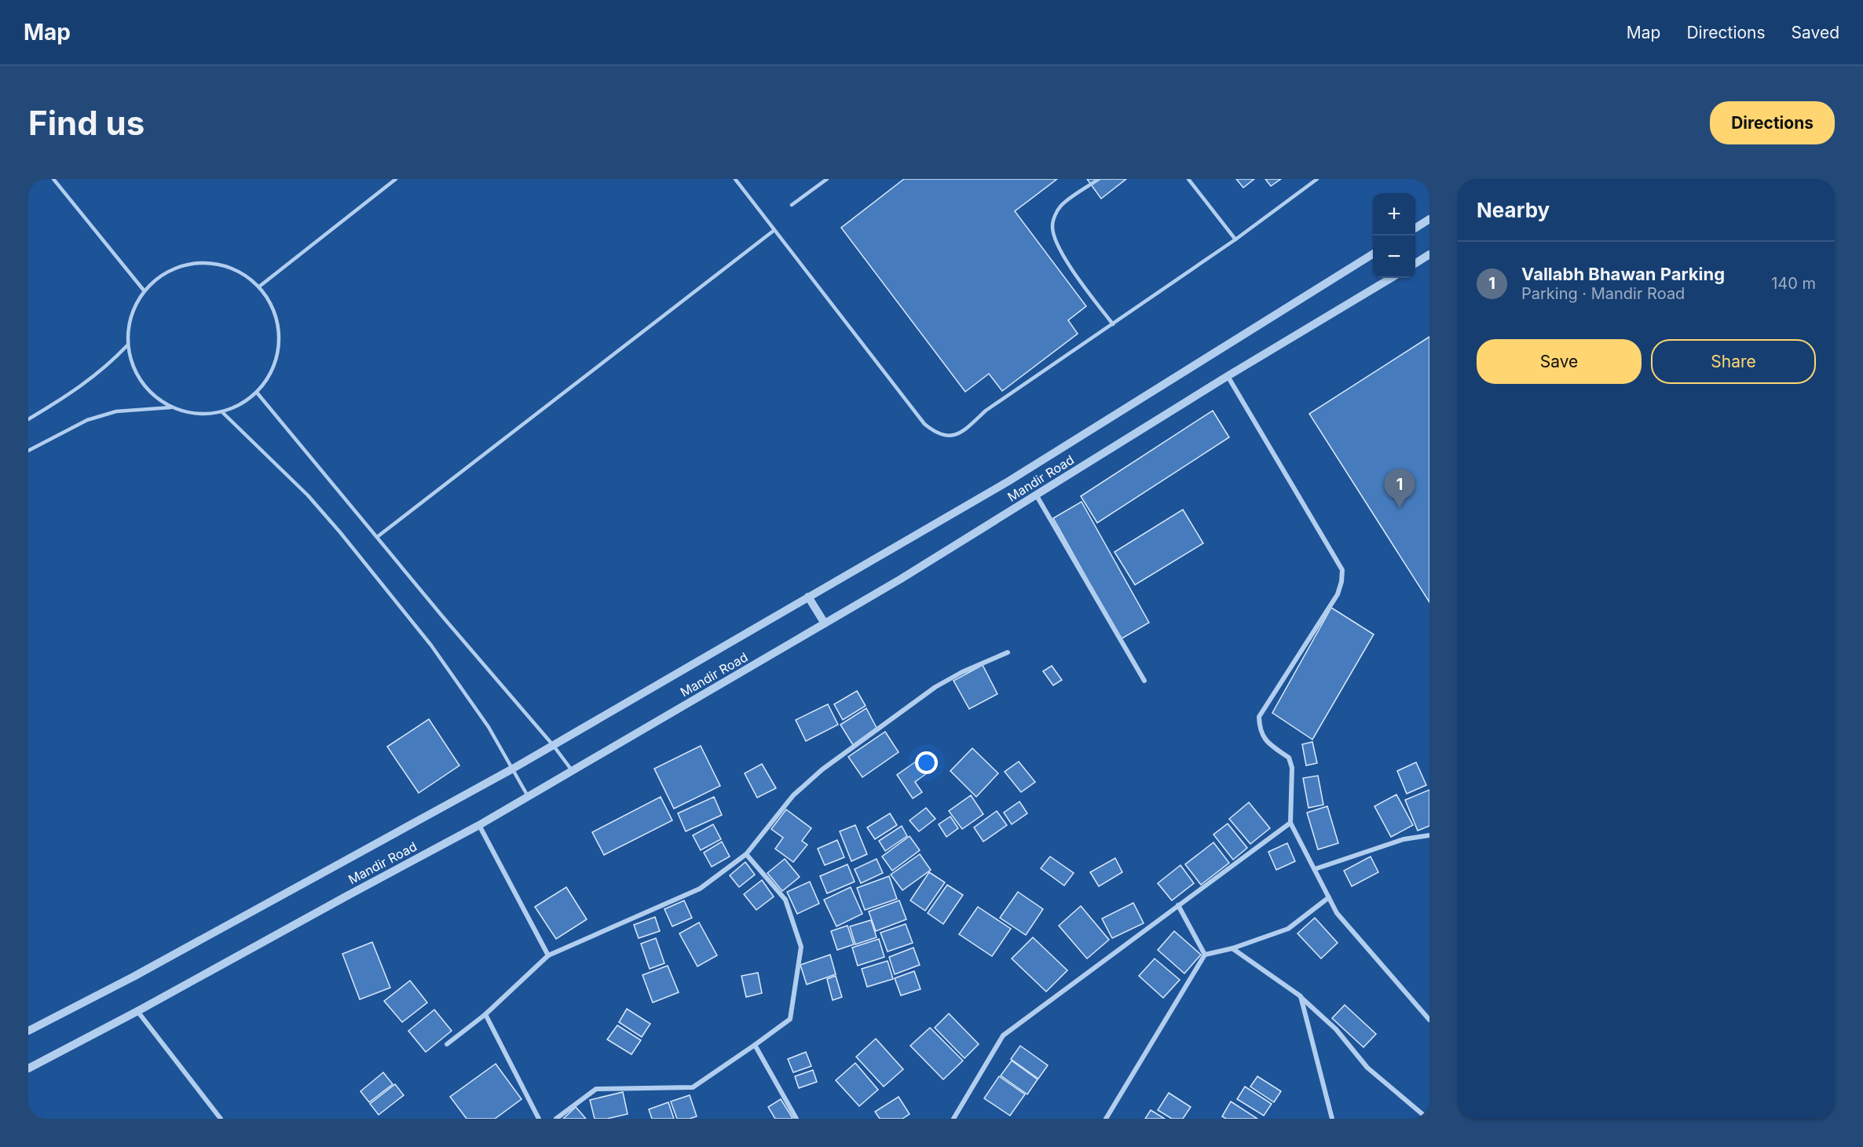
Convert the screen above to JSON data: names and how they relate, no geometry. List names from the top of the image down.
{
  "streets": {
    "street": ["Mandir Road"]
  },
  "page": {
    "header": "Map",
    "nav": ["Map", "Directions", "Saved"],
    "buttons": [
      "Directions",
      ["Save", "Share"]
    ],
    "title": "Find us",
    "heading": "Nearby",
    "map_buttons": ["+", "−"],
    "list": [
      {
        "mark": "1",
        "name": "Vallabh Bhawan Parking",
        "note": "Parking · Mandir Road",
        "value": "140 m"
      }
    ],
    "pins": "1"
  }
}
